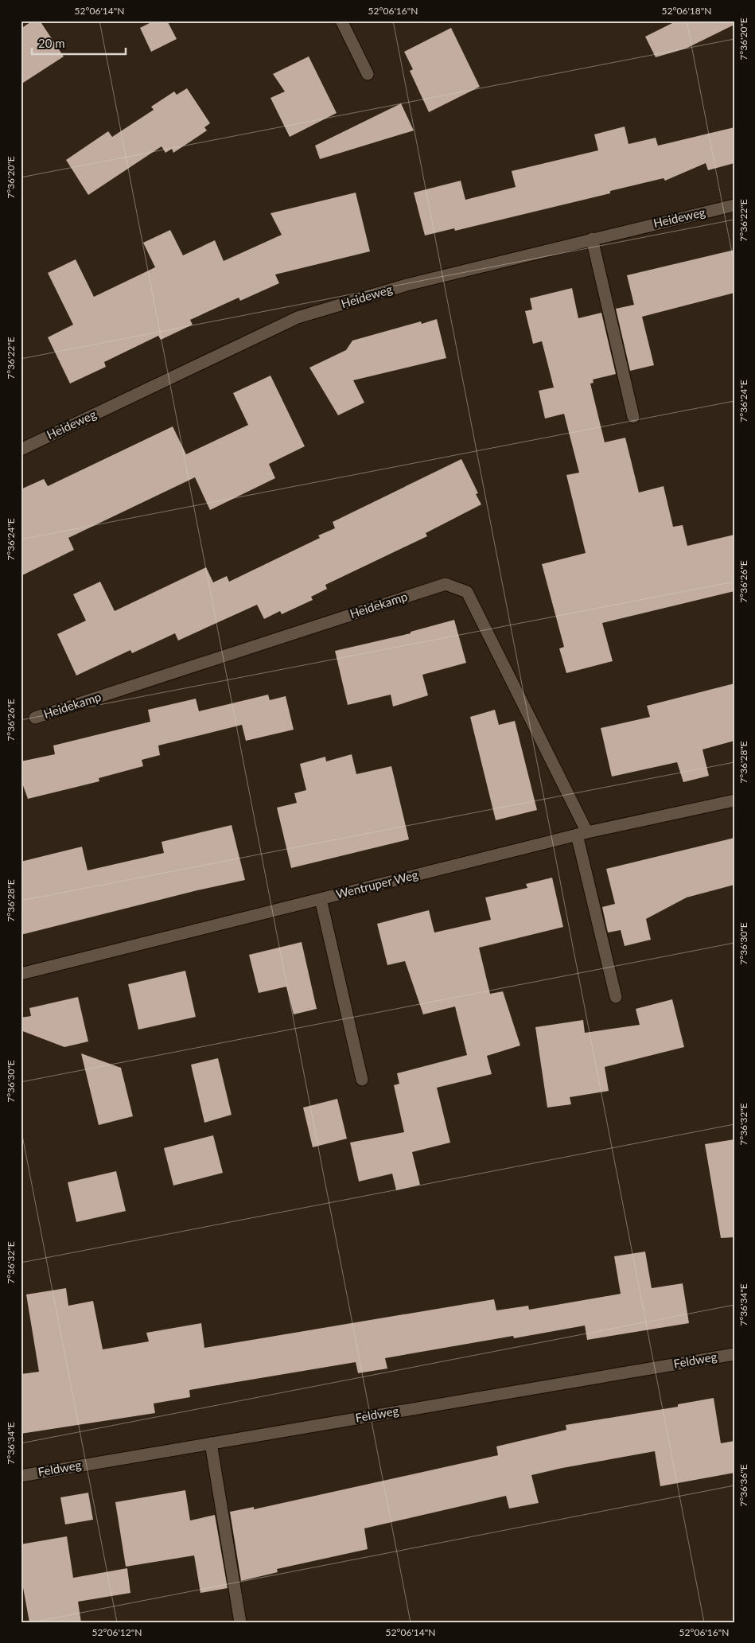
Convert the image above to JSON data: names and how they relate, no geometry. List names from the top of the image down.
{
  "streets": {
    "street": [
      "Heideweg",
      "Heidekamp",
      "Wentruper Weg",
      "Feldweg"
    ]
  },
  "crossings": [
    ["Heidekamp", "Wentruper Weg"]
  ],
  "scale_bar": "20 m",
  "coordinates": [
    "52°06'14\"N",
    "52°06'16\"N",
    "52°06'18\"N",
    "7°36'20\"E",
    "7°36'22\"E",
    "7°36'24\"E",
    "7°36'26\"E",
    "7°36'28\"E",
    "7°36'30\"E",
    "7°36'32\"E",
    "7°36'34\"E",
    "7°36'36\"E",
    "52°06'12\"N"
  ]
}
